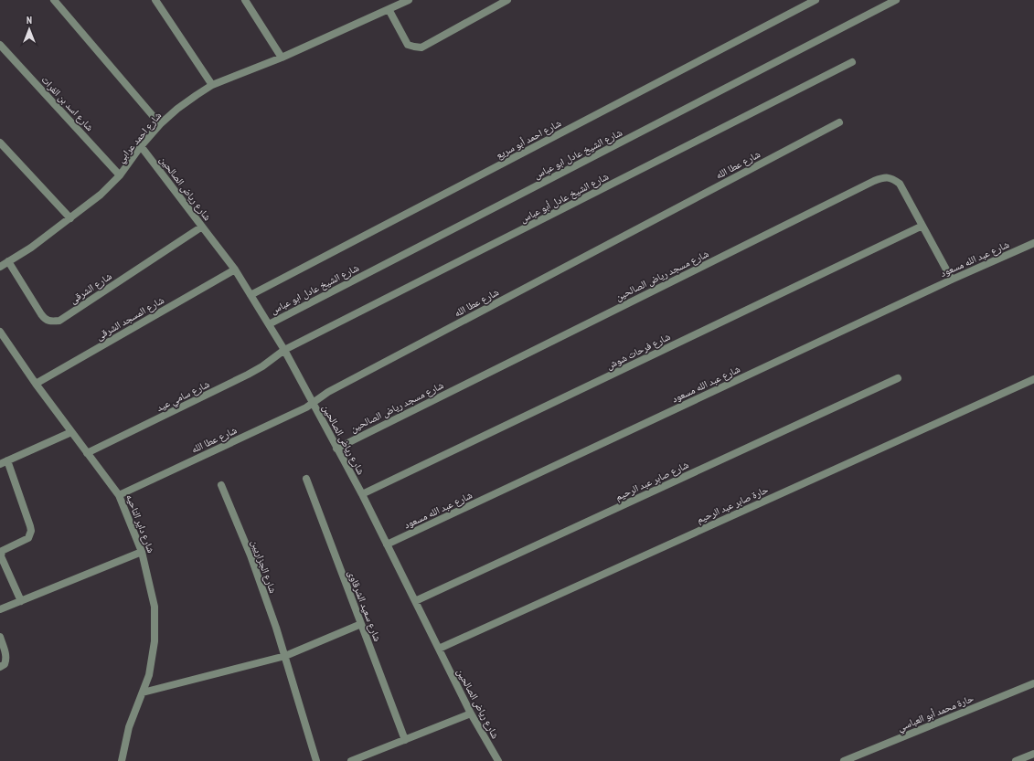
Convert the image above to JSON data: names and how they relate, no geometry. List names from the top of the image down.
{
  "streets": {
    "street": [
      "شارع اسد بن الفرات",
      "شارع احمد عرابي",
      "شارع احمد أبو سريع",
      "شارع الشيخ عادل ابو عباس",
      "شارع عطا الله",
      "شارع رياض الصالحين",
      "شارع الشيخ عادل أبو عباس",
      "شارع عبد الله مسعود",
      "شارع مسجد رياض الصالحين",
      "شارع الشرقى",
      "شارع المسجد الشرقى",
      "شارع فرحات شوش",
      "شارع سامي عيد",
      "شارع صابر عبد الرحيم",
      "حارة صابر عبد الرحيم",
      "شارع داير الناحيه",
      "شارع الجزاريين",
      "شارع سعيد الشرقاوى",
      "حارة محمد أبو العباسي"
    ]
  },
  "crossings": [
    ["شارع اسد بن الفرات", "شارع احمد عرابي"],
    ["شارع احمد عرابي", "شارع رياض الصالحين"],
    ["شارع احمد عرابي", "شارع الشرقى"],
    ["شارع احمد أبو سريع", "شارع رياض الصالحين"],
    ["شارع الشيخ عادل ابو عباس", "شارع رياض الصالحين"],
    ["شارع عطا الله", "شارع رياض الصالحين"],
    ["شارع عطا الله", "شارع داير الناحيه"],
    ["شارع رياض الصالحين", "شارع الشيخ عادل أبو عباس"],
    ["شارع رياض الصالحين", "شارع عبد الله مسعود"],
    ["شارع رياض الصالحين", "شارع مسجد رياض الصالحين"],
    ["شارع رياض الصالحين", "شارع الشرقى"],
    ["شارع رياض الصالحين", "شارع المسجد الشرقى"],
    ["شارع رياض الصالحين", "شارع فرحات شوش"],
    ["شارع رياض الصالحين", "شارع سامي عيد"],
    ["شارع رياض الصالحين", "شارع صابر عبد الرحيم"],
    ["شارع رياض الصالحين", "حارة صابر عبد الرحيم"],
    ["شارع الشيخ عادل أبو عباس", "شارع سامي عيد"],
    ["شارع عبد الله مسعود", "شارع مسجد رياض الصالحين"],
    ["شارع مسجد رياض الصالحين", "شارع فرحات شوش"],
    ["شارع المسجد الشرقى", "شارع داير الناحيه"],
    ["شارع سامي عيد", "شارع داير الناحيه"]
  ],
  "north": "top"
}
